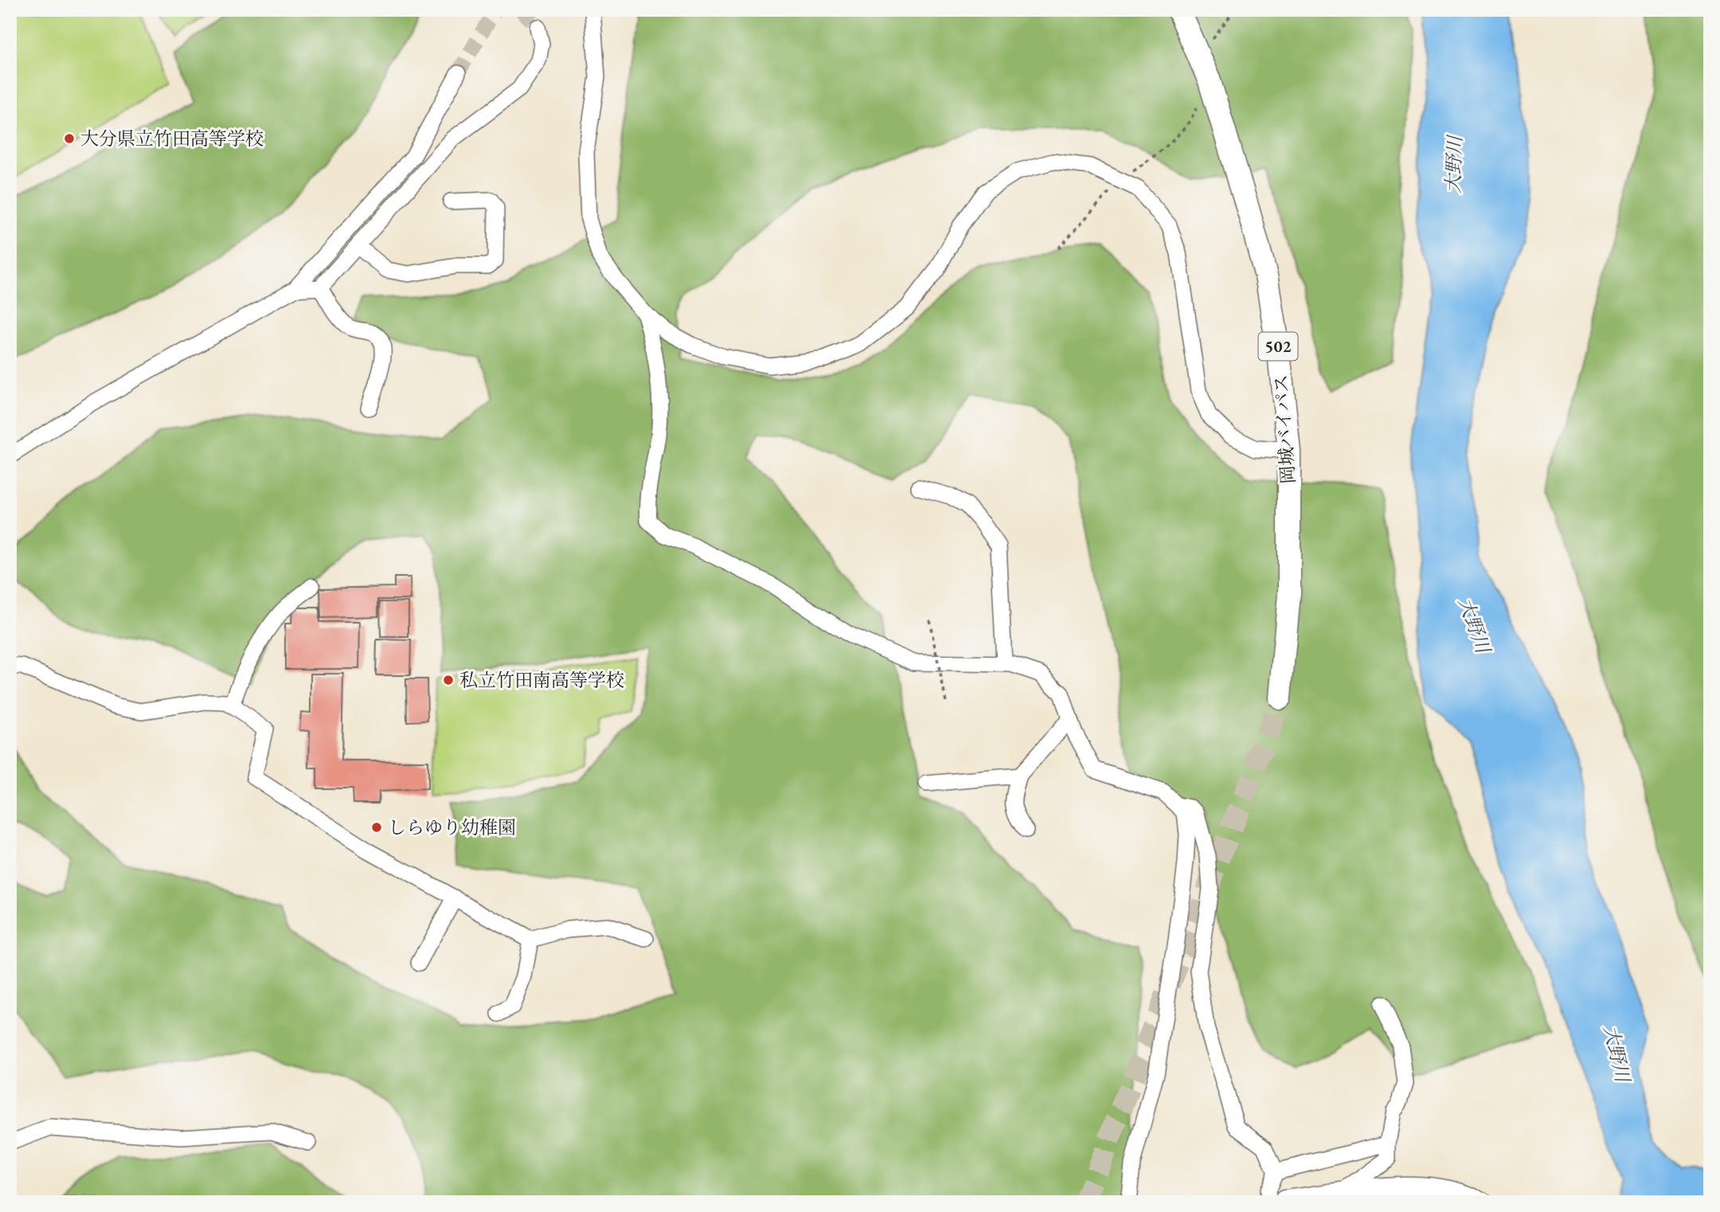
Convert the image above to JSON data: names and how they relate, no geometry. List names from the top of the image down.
{
  "streets": {
    "highway": ["502", "岡城バイパス"]
  },
  "water": ["大野川"],
  "places": ["大分県立竹田高等学校", "私立竹田南高等学校", "しらゆり幼稚園"]
}
